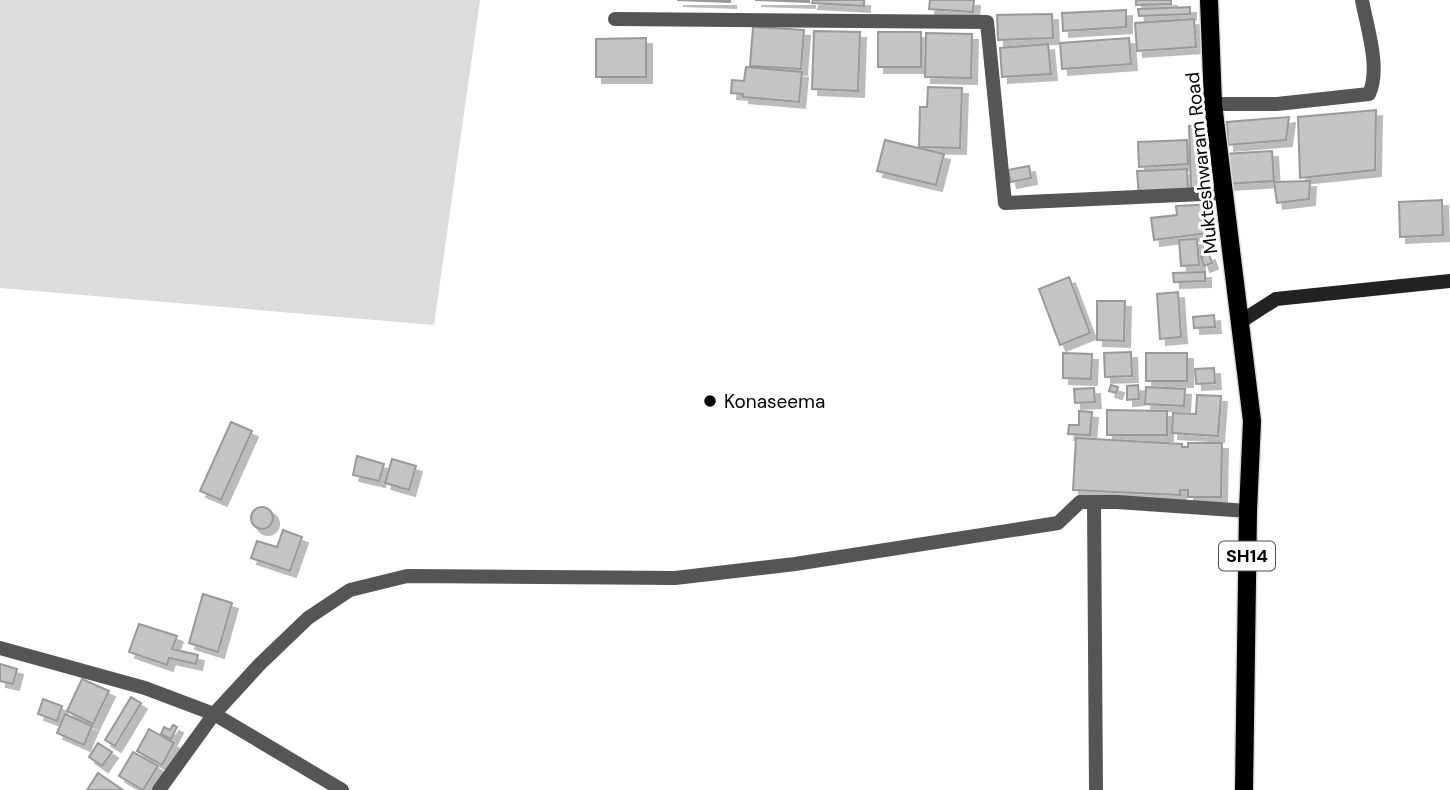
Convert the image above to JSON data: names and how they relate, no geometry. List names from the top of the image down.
{
  "streets": {
    "main road": ["Mukteshwaram Road", "SH14"]
  },
  "crossings": [
    ["Mukteshwaram Road", "SH14"]
  ],
  "places": ["Konaseema"]
}
